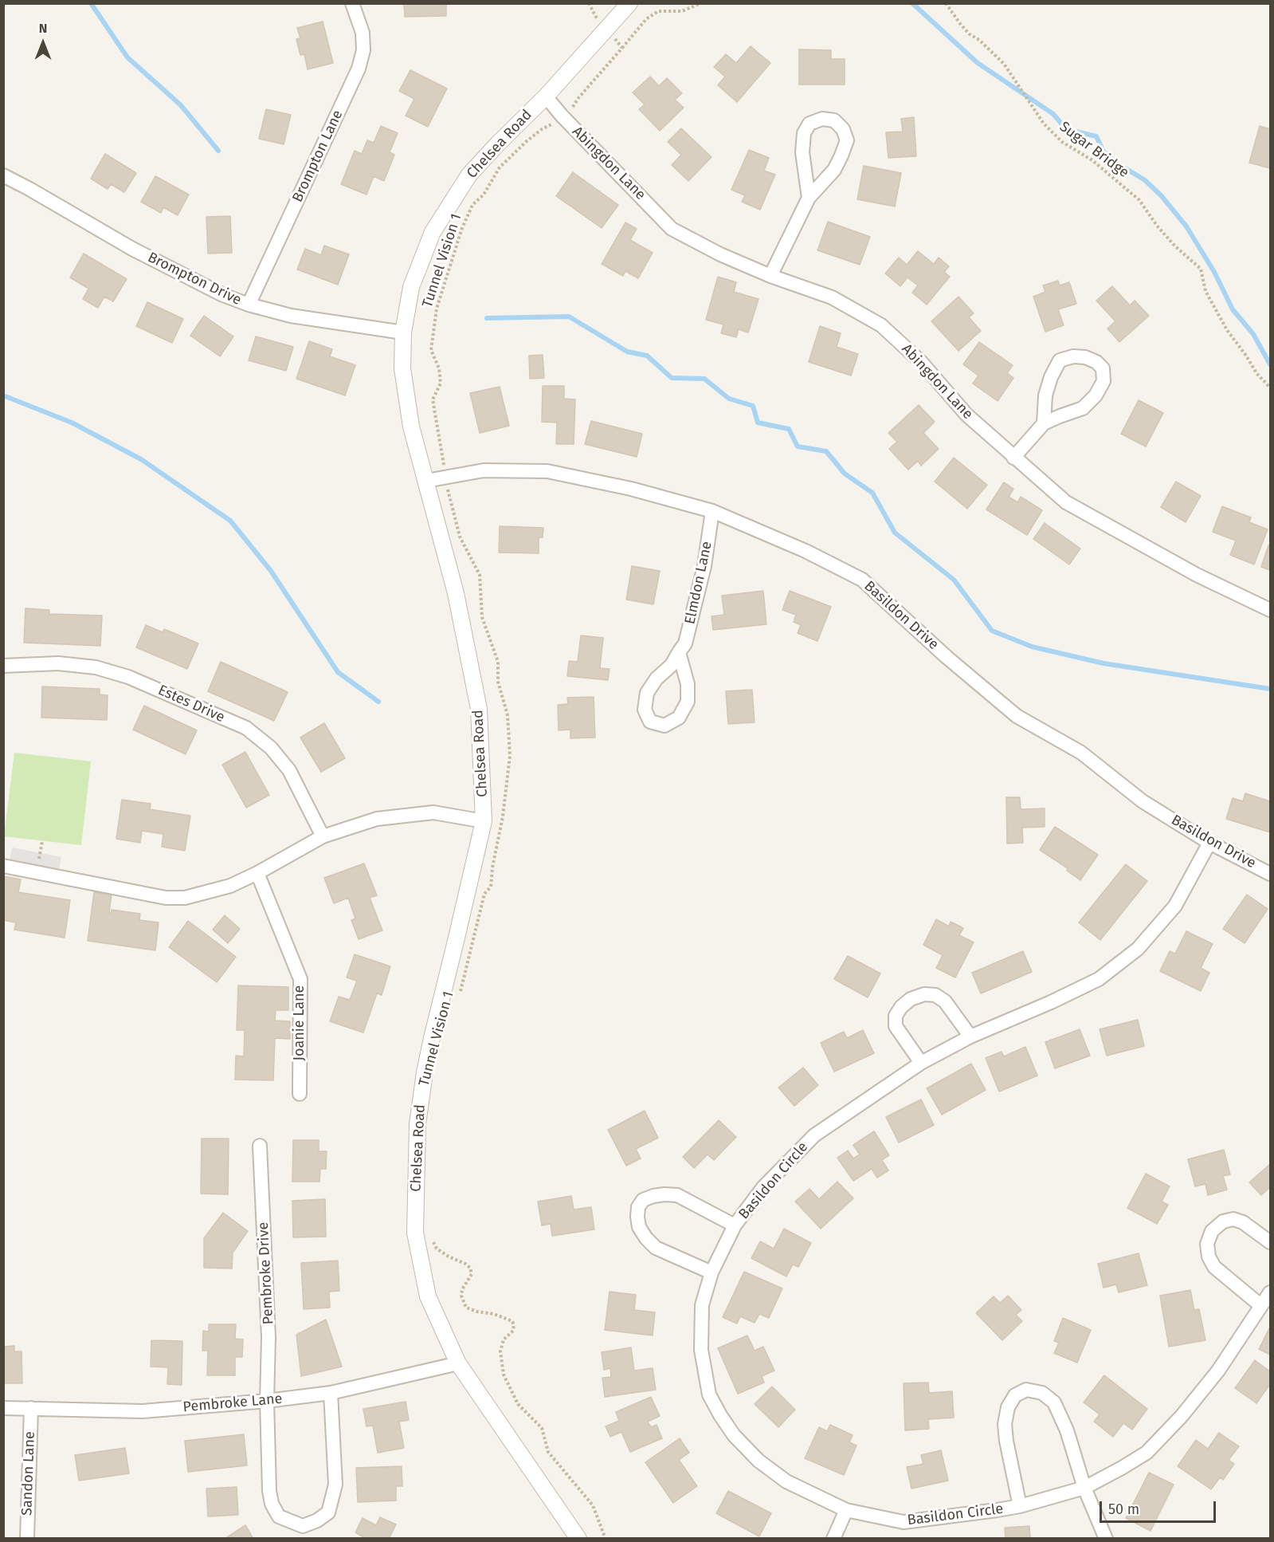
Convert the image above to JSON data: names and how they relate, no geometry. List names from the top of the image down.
{
  "streets": {
    "street": [
      "Chelsea Road",
      "Brompton Lane",
      "Abingdon Lane",
      "Brompton Drive",
      "Elmdon Lane",
      "Basildon Drive",
      "Estes Drive",
      "Joanie Lane",
      "Basildon Circle",
      "Pembroke Drive",
      "Pembroke Lane",
      "Sandon Lane"
    ],
    "path": ["Sugar Bridge", "Tunnel Vision 1"]
  },
  "crossings": [
    ["Chelsea Road", "Abingdon Lane"],
    ["Chelsea Road", "Brompton Drive"],
    ["Chelsea Road", "Basildon Drive"],
    ["Chelsea Road", "Pembroke Lane"],
    ["Brompton Lane", "Brompton Drive"],
    ["Elmdon Lane", "Basildon Drive"],
    ["Basildon Drive", "Basildon Circle"],
    ["Pembroke Drive", "Pembroke Lane"],
    ["Pembroke Lane", "Sandon Lane"]
  ],
  "scale_bar": "50 m",
  "north": "top"
}
